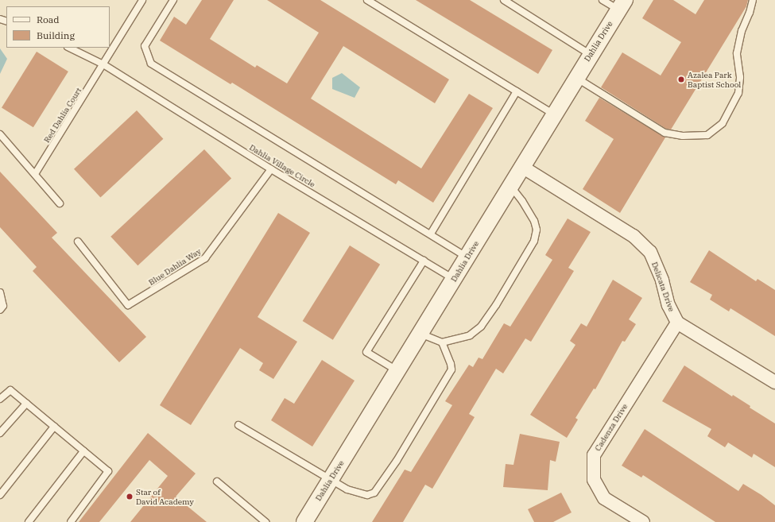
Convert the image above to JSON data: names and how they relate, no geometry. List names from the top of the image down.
{
  "streets": {
    "street": ["Dahlia Drive", "Delicata Drive", "Cadenza Drive"],
    "lane": ["Red Dahlia Court", "Dahlia Village Circle", "Blue Dahlia Way"]
  },
  "crossings": [
    ["Dahlia Drive", "Dahlia Village Circle"],
    ["Dahlia Drive", "Delicata Drive"],
    ["Red Dahlia Court", "Dahlia Village Circle"],
    ["Dahlia Village Circle", "Blue Dahlia Way"],
    ["Delicata Drive", "Cadenza Drive"]
  ],
  "places": ["Azalea Park Baptist School", "Star of David Academy"],
  "legend": ["Road", "Building"]
}
